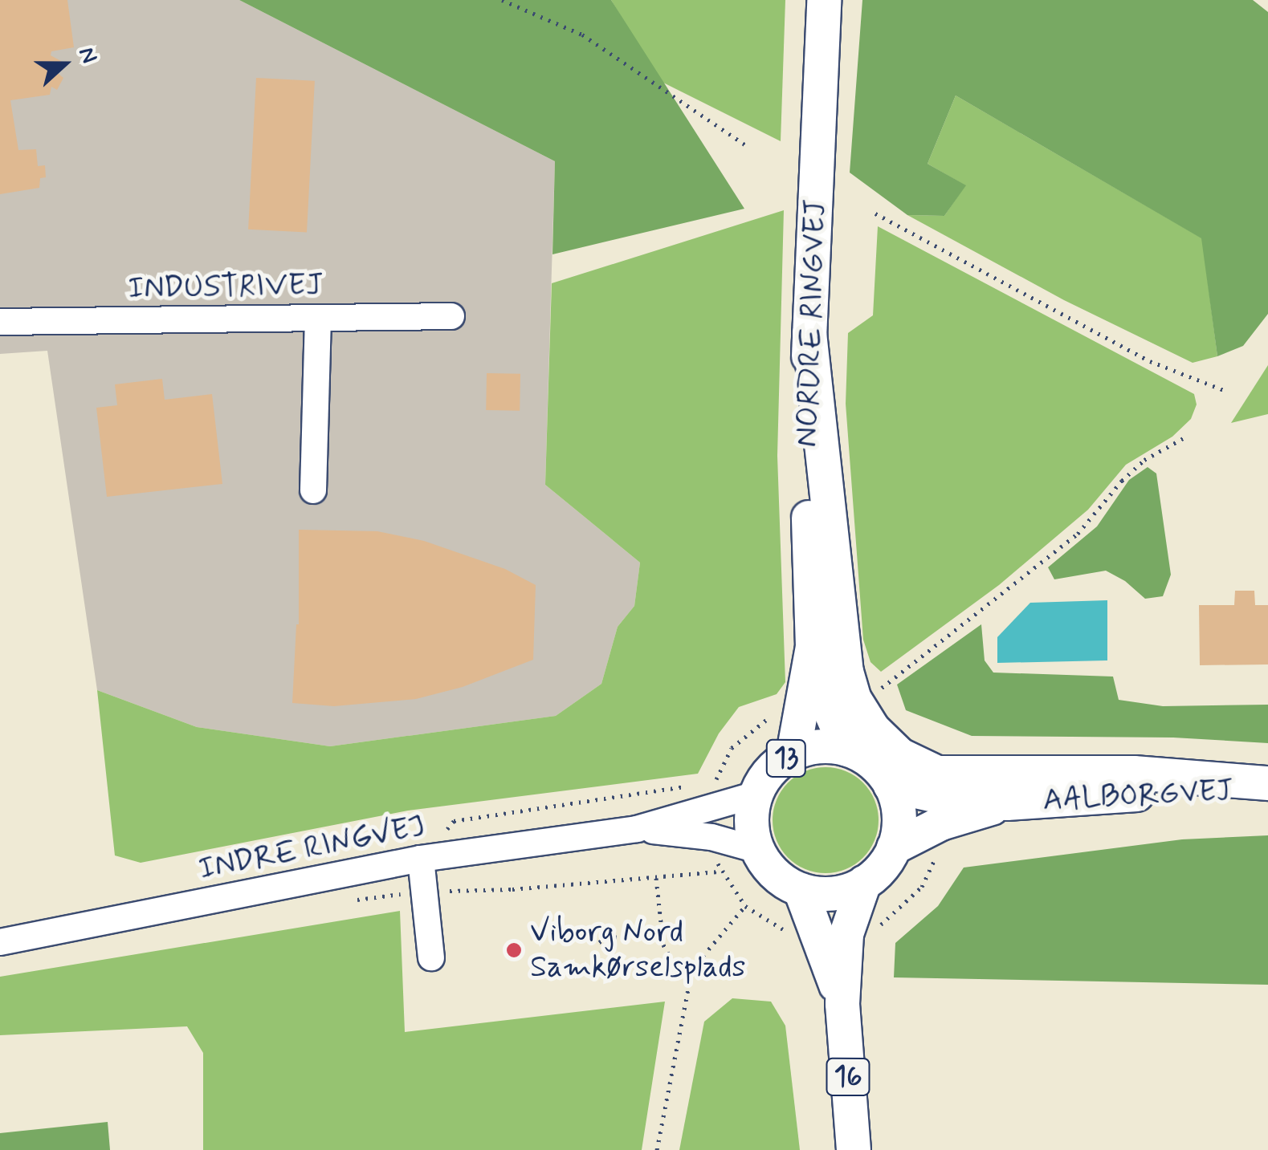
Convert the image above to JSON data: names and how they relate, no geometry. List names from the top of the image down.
{
  "streets": {
    "main road": [
      "NORDRE RINGVEJ",
      "13",
      "AALBORGVEJ",
      "16"
    ],
    "street": ["INDUSTRIVEJ", "INDRE RINGVEJ"]
  },
  "crossings": [
    ["NORDRE RINGVEJ", "13"],
    ["NORDRE RINGVEJ", "AALBORGVEJ"],
    ["NORDRE RINGVEJ", "INDRE RINGVEJ"],
    ["NORDRE RINGVEJ", "16"],
    ["13", "AALBORGVEJ"],
    ["13", "INDRE RINGVEJ"],
    ["13", "16"],
    ["AALBORGVEJ", "INDRE RINGVEJ"],
    ["AALBORGVEJ", "16"],
    ["INDRE RINGVEJ", "16"]
  ],
  "places": ["Viborg Nord Samkørselsplads"],
  "north": "right"
}
